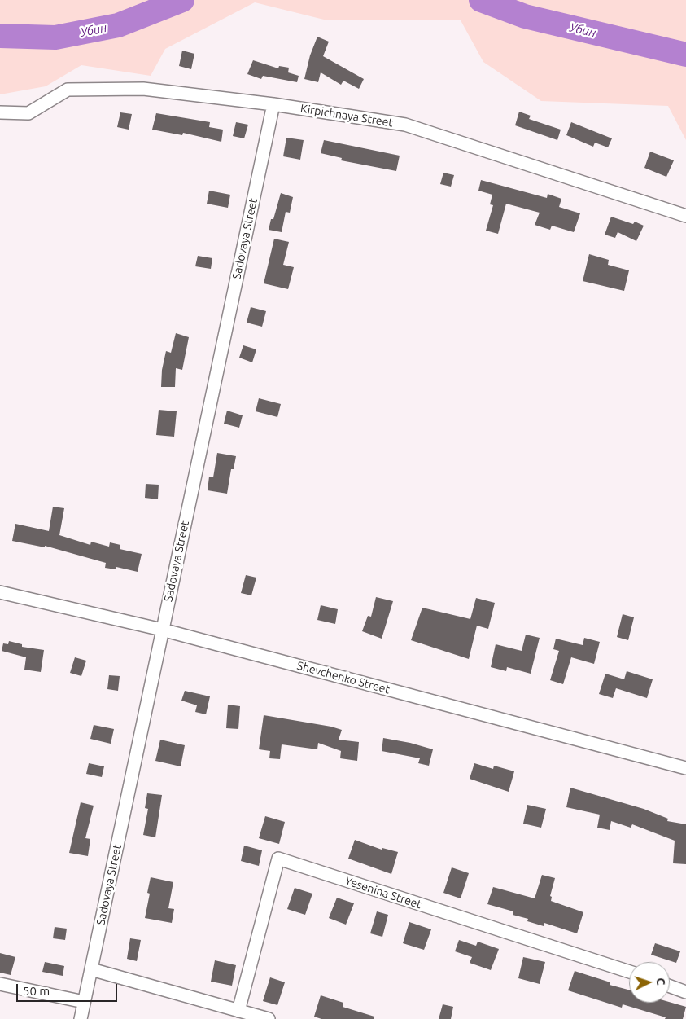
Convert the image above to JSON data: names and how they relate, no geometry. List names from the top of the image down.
{
  "streets": {
    "street": [
      "Kirpichnaya Street",
      "Sadovaya Street",
      "Shevchenko Street",
      "Yesenina Street"
    ]
  },
  "crossings": [
    ["Kirpichnaya Street", "Sadovaya Street"],
    ["Sadovaya Street", "Shevchenko Street"]
  ],
  "water": ["Убин"],
  "scale_bar": "50 m",
  "north": "right"
}
